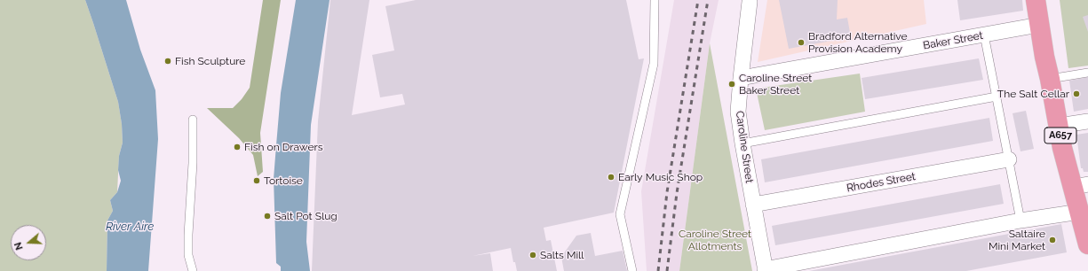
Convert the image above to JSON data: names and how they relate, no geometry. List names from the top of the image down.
{
  "streets": {
    "main road": ["A657"],
    "street": ["Baker Street", "Caroline Street", "Rhodes Street"]
  },
  "crossings": [
    ["Baker Street", "A657"],
    ["Baker Street", "Caroline Street"],
    ["Caroline Street", "Rhodes Street"]
  ],
  "water": ["River Aire"],
  "parks": ["Caroline Street Allotments"],
  "places": [
    "Bradford Alternative Provision Academy",
    "Fish Sculpture",
    "Caroline Street Baker Street",
    "The Salt Cellar",
    "Fish on Drawers",
    "Early Music Shop",
    "Tortoise",
    "Salt Pot Slug",
    "Saltaire Mini Market",
    "Salts Mill"
  ],
  "north": "left"
}
